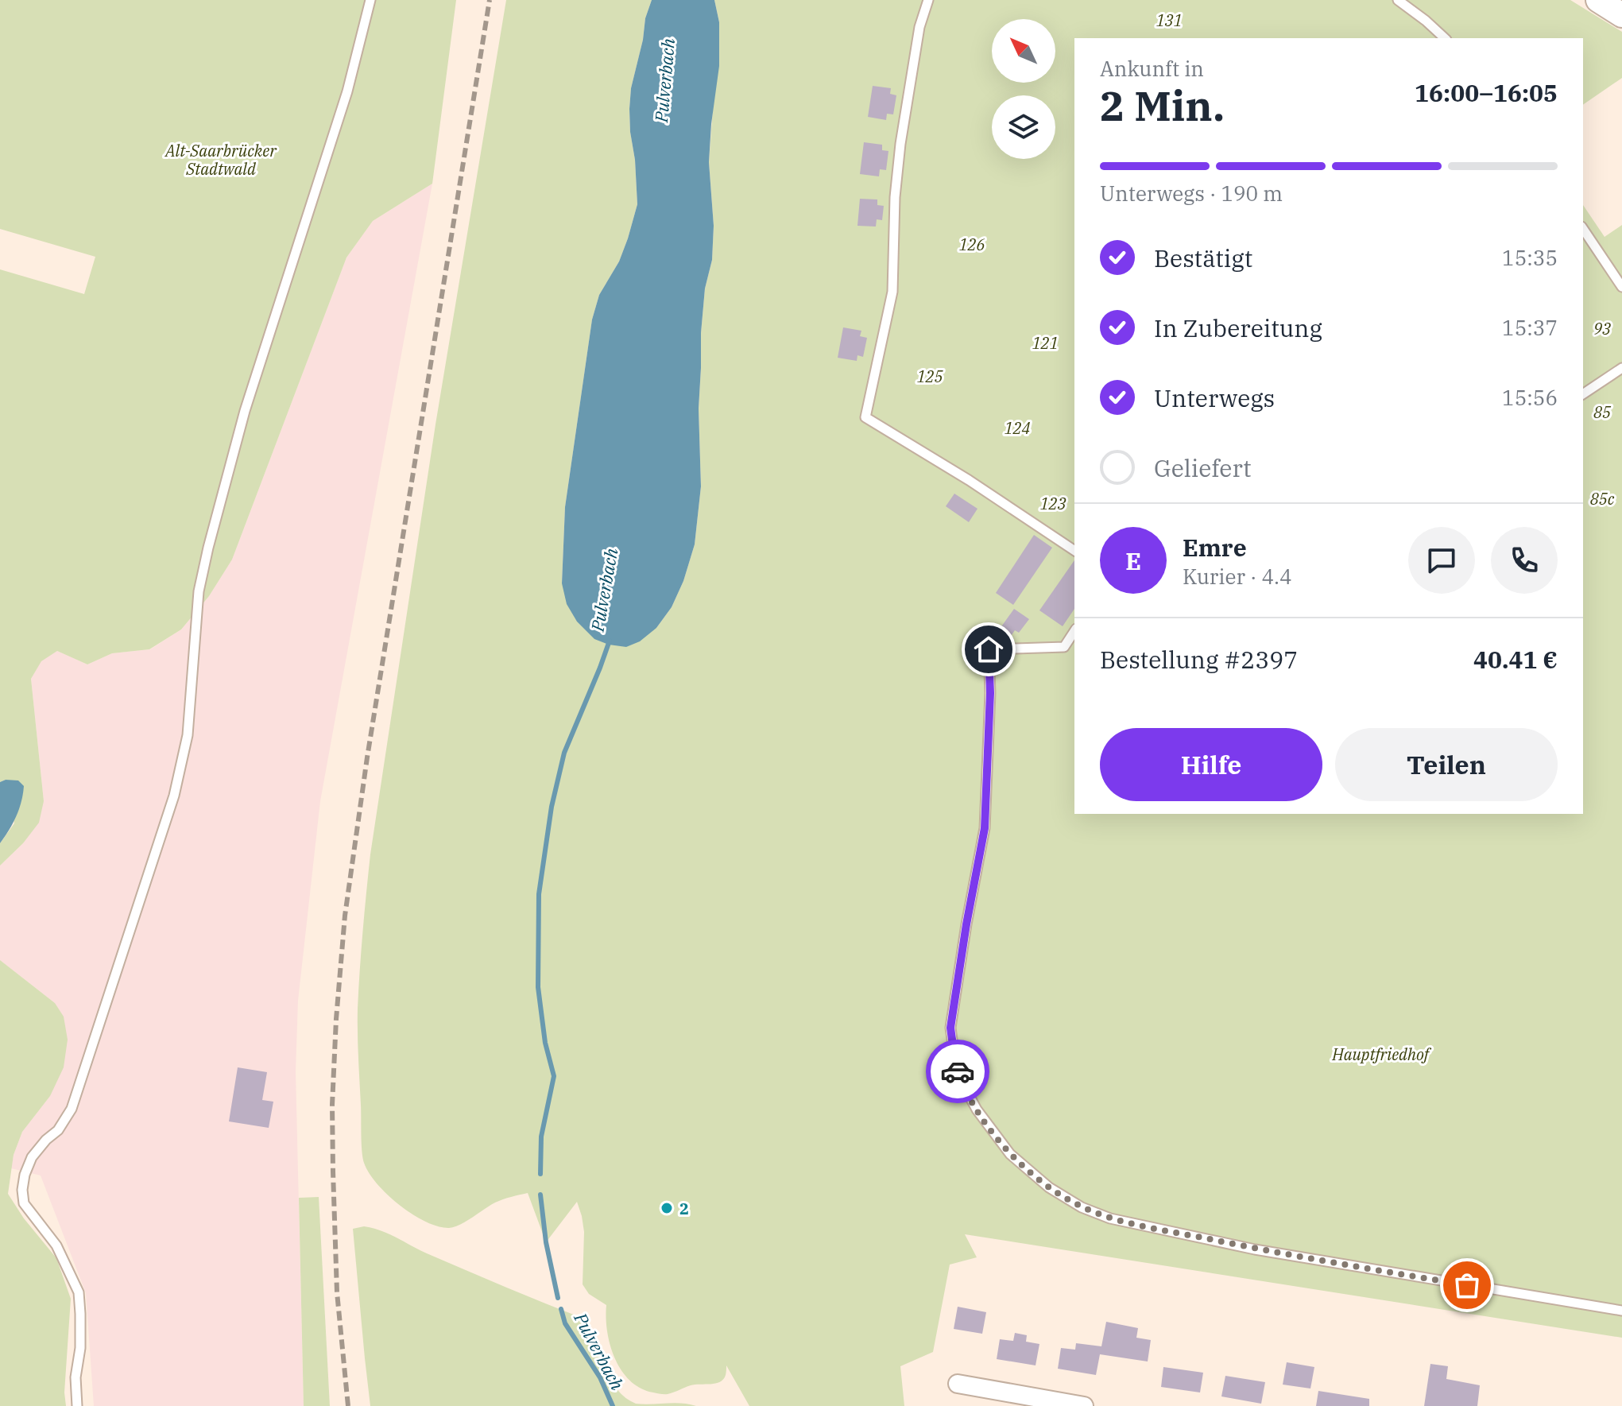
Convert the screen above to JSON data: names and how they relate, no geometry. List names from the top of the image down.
{
  "water": ["Pulverbach"],
  "parks": [
    "131",
    "Alt-Saarbrücker Stadtwald",
    "126",
    "93",
    "121",
    "125",
    "85",
    "124",
    "85c",
    "123",
    "Hauptfriedhof"
  ],
  "places": ["2"],
  "north": "top left",
  "page": {
    "heading": ["2 Min.", "Ankunft in", "16:00–16:05"],
    "panel": [
      "Emre",
      "Kurier · 4.4",
      "Bestellung #2397",
      "40.41 €"
    ],
    "bar": "Unterwegs · 190 m",
    "list": [
      ["Bestätigt", "15:35"],
      ["In Zubereitung", "15:37"],
      ["Unterwegs", "15:56"],
      "Geliefert"
    ],
    "round": "E",
    "buttons": ["Hilfe", "Teilen"]
  }
}
